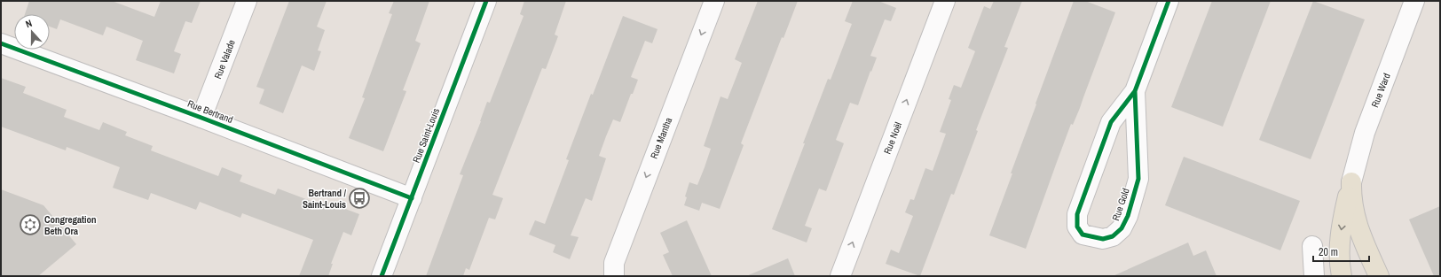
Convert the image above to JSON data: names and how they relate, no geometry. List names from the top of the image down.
{
  "streets": {
    "street": [
      "Rue Valade",
      "Rue Ward",
      "Rue Bertrand",
      "Rue Saint-Louis",
      "Rue Mantha",
      "Rue Noël",
      "Rue Gold"
    ]
  },
  "crossings": [
    ["Rue Valade", "Rue Bertrand"],
    ["Rue Bertrand", "Rue Saint-Louis"]
  ],
  "one_way": ["Rue Mantha", "Rue Noël"],
  "places": {
    "bus stop": ["Bertrand / Saint-Louis"],
    "synagogue": ["Congregation Beth Ora"]
  },
  "scale_bar": "20 m",
  "north": "top"
}
